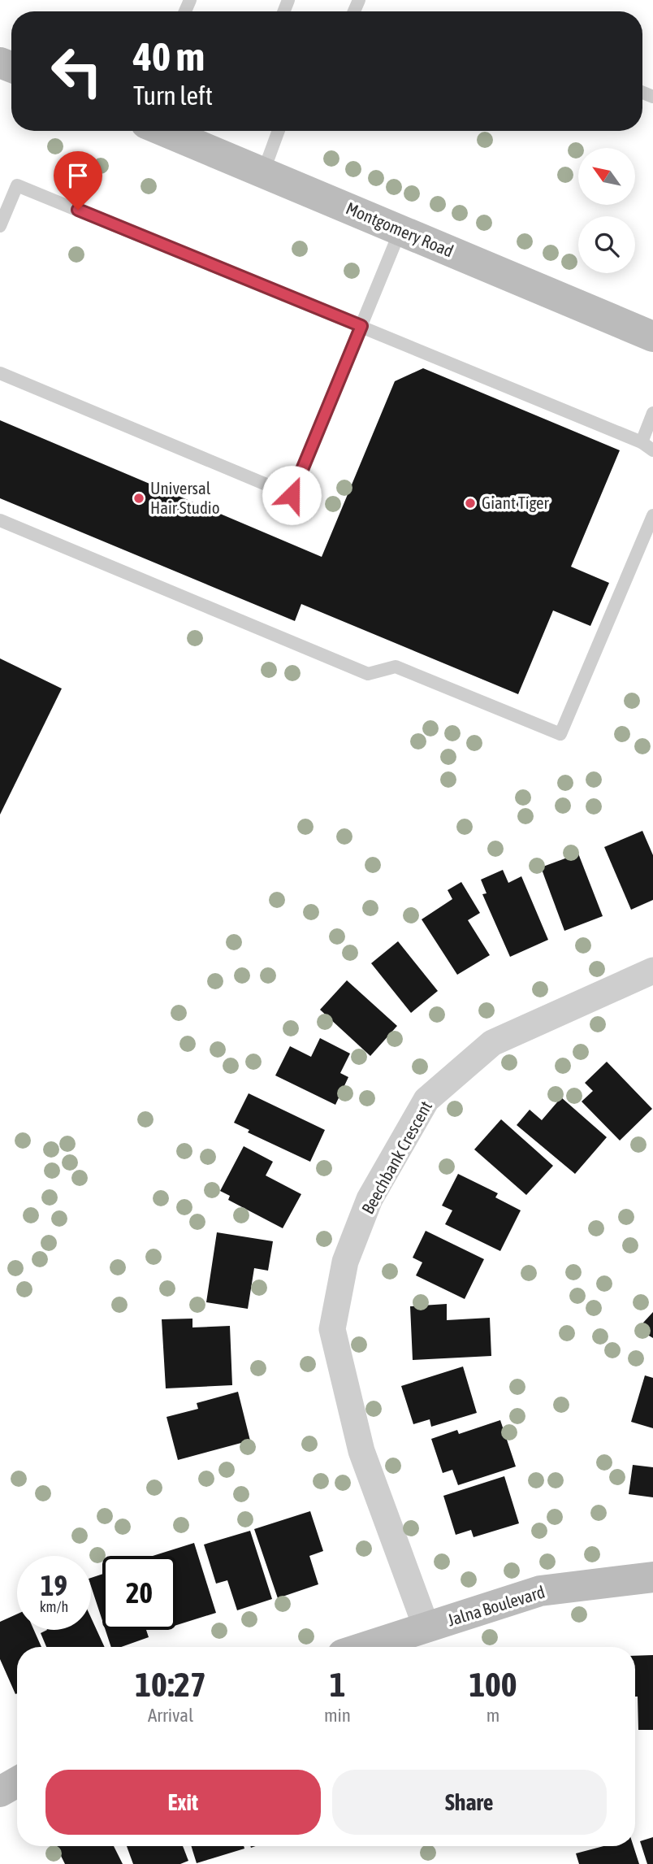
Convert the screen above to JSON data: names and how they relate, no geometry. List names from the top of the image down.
{
  "streets": {
    "street": ["Montgomery Road", "Beechbank Crescent", "Jalna Boulevard"]
  },
  "crossings": [
    ["Beechbank Crescent", "Jalna Boulevard"]
  ],
  "places": ["Universal Hair Studio", "Giant Tiger"],
  "north": "top left",
  "page": {
    "turn": ["40 m", "Turn left"],
    "speed": "19 km/h",
    "limit": "20",
    "eta": [
      "10:27",
      "Arrival",
      "1",
      "min",
      "100",
      "m"
    ],
    "buttons": ["Exit", "Share"]
  }
}
